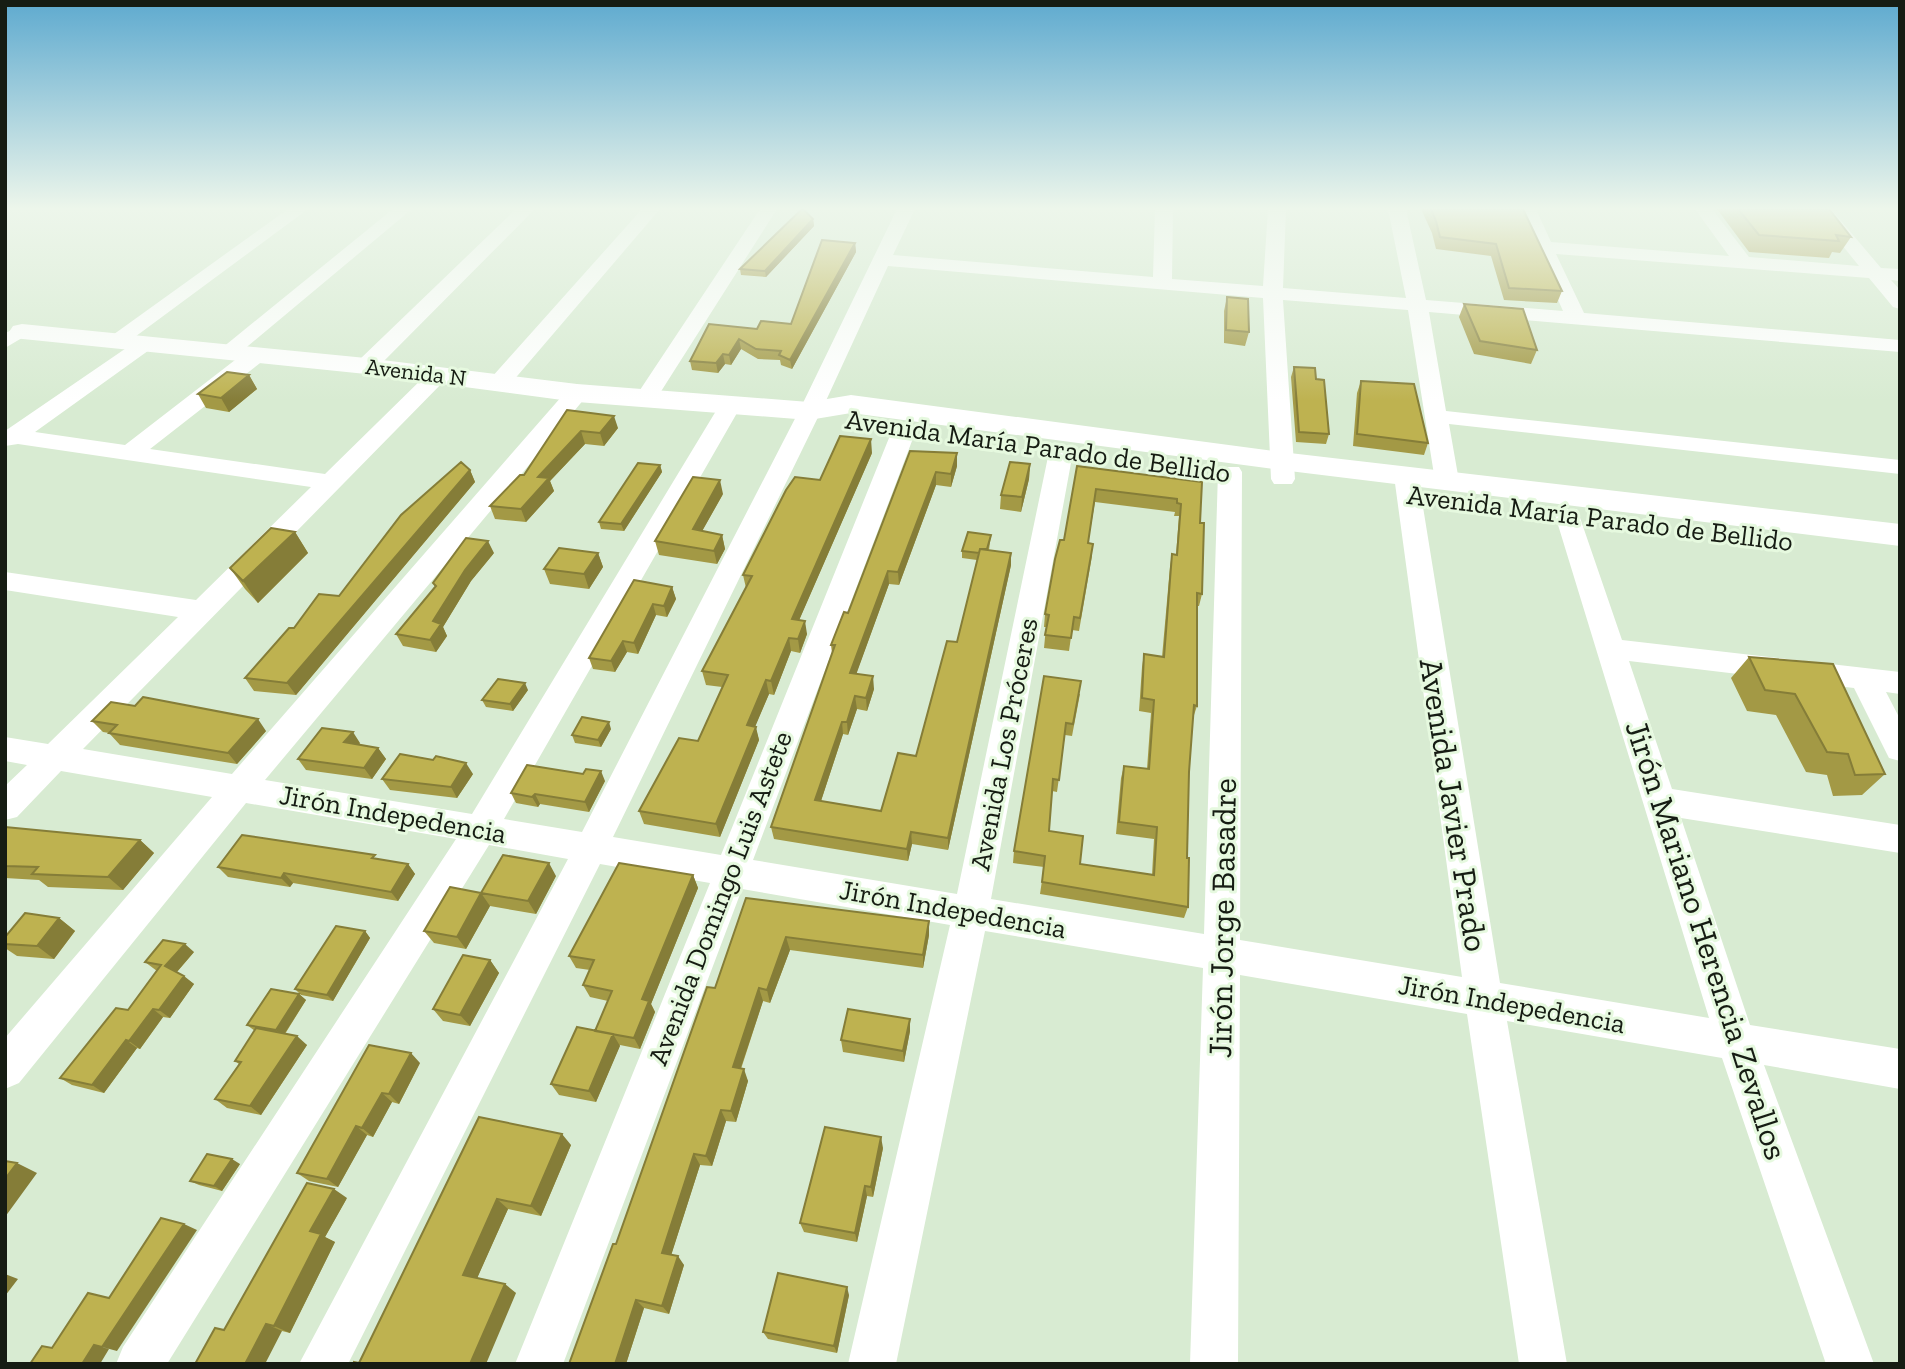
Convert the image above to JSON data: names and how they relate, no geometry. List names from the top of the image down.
{
  "streets": {
    "street": [
      "Avenida N",
      "Avenida María Parado de Bellido",
      "Avenida Los Próceres",
      "Avenida Javier Prado",
      "Jirón Indepedencia",
      "Avenida Domingo Luis Astete",
      "Jirón Jorge Basadre",
      "Jirón Mariano Herencia Zevallos"
    ]
  },
  "crossings": [
    ["Avenida N", "Avenida María Parado de Bellido"],
    ["Avenida María Parado de Bellido", "Avenida Los Próceres"],
    ["Avenida María Parado de Bellido", "Avenida Javier Prado"],
    ["Avenida María Parado de Bellido", "Avenida Domingo Luis Astete"],
    ["Avenida María Parado de Bellido", "Jirón Jorge Basadre"],
    ["Avenida María Parado de Bellido", "Jirón Mariano Herencia Zevallos"],
    ["Avenida Los Próceres", "Jirón Indepedencia"],
    ["Avenida Javier Prado", "Jirón Indepedencia"],
    ["Jirón Indepedencia", "Avenida Domingo Luis Astete"],
    ["Jirón Indepedencia", "Jirón Jorge Basadre"],
    ["Jirón Indepedencia", "Jirón Mariano Herencia Zevallos"]
  ]
}
